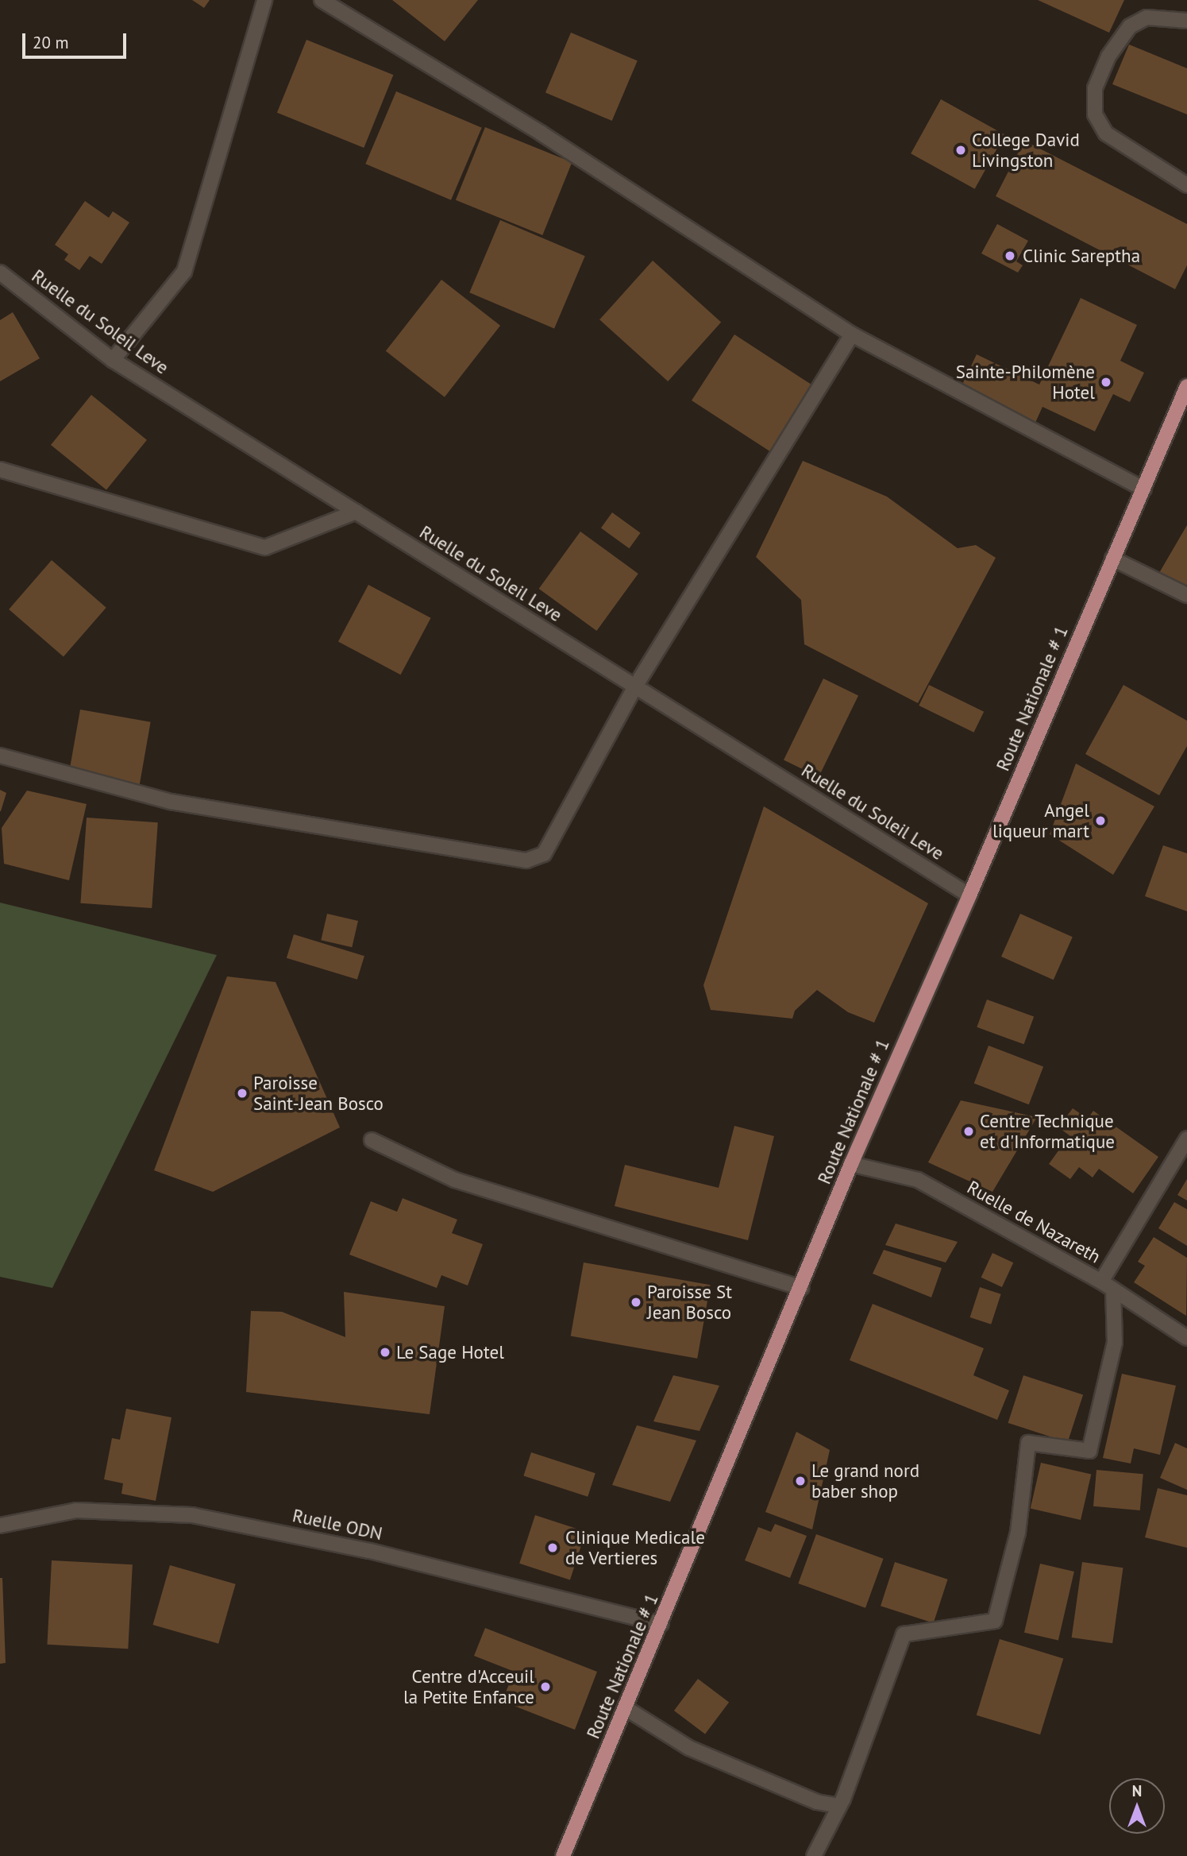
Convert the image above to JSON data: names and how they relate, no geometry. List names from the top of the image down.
{
  "streets": {
    "main road": ["Route Nationale # 1"],
    "street": ["Ruelle du Soleil Leve", "Ruelle de Nazareth", "Ruelle ODN"]
  },
  "crossings": [
    ["Ruelle du Soleil Leve", "Route Nationale # 1"],
    ["Route Nationale # 1", "Ruelle de Nazareth"],
    ["Route Nationale # 1", "Ruelle ODN"]
  ],
  "places": [
    "College David Livingston",
    "Clinic Sareptha",
    "Sainte-Philomène Hotel",
    "Angel liqueur mart",
    "Paroisse Saint-Jean Bosco",
    "Centre Technique et d'Informatique",
    "Paroisse St Jean Bosco",
    "Le Sage Hotel",
    "Le grand nord baber shop",
    "Clinique Medicale de Vertieres",
    "Centre d'Acceuil la Petite Enfance"
  ],
  "scale_bar": "20 m",
  "north": "top"
}
